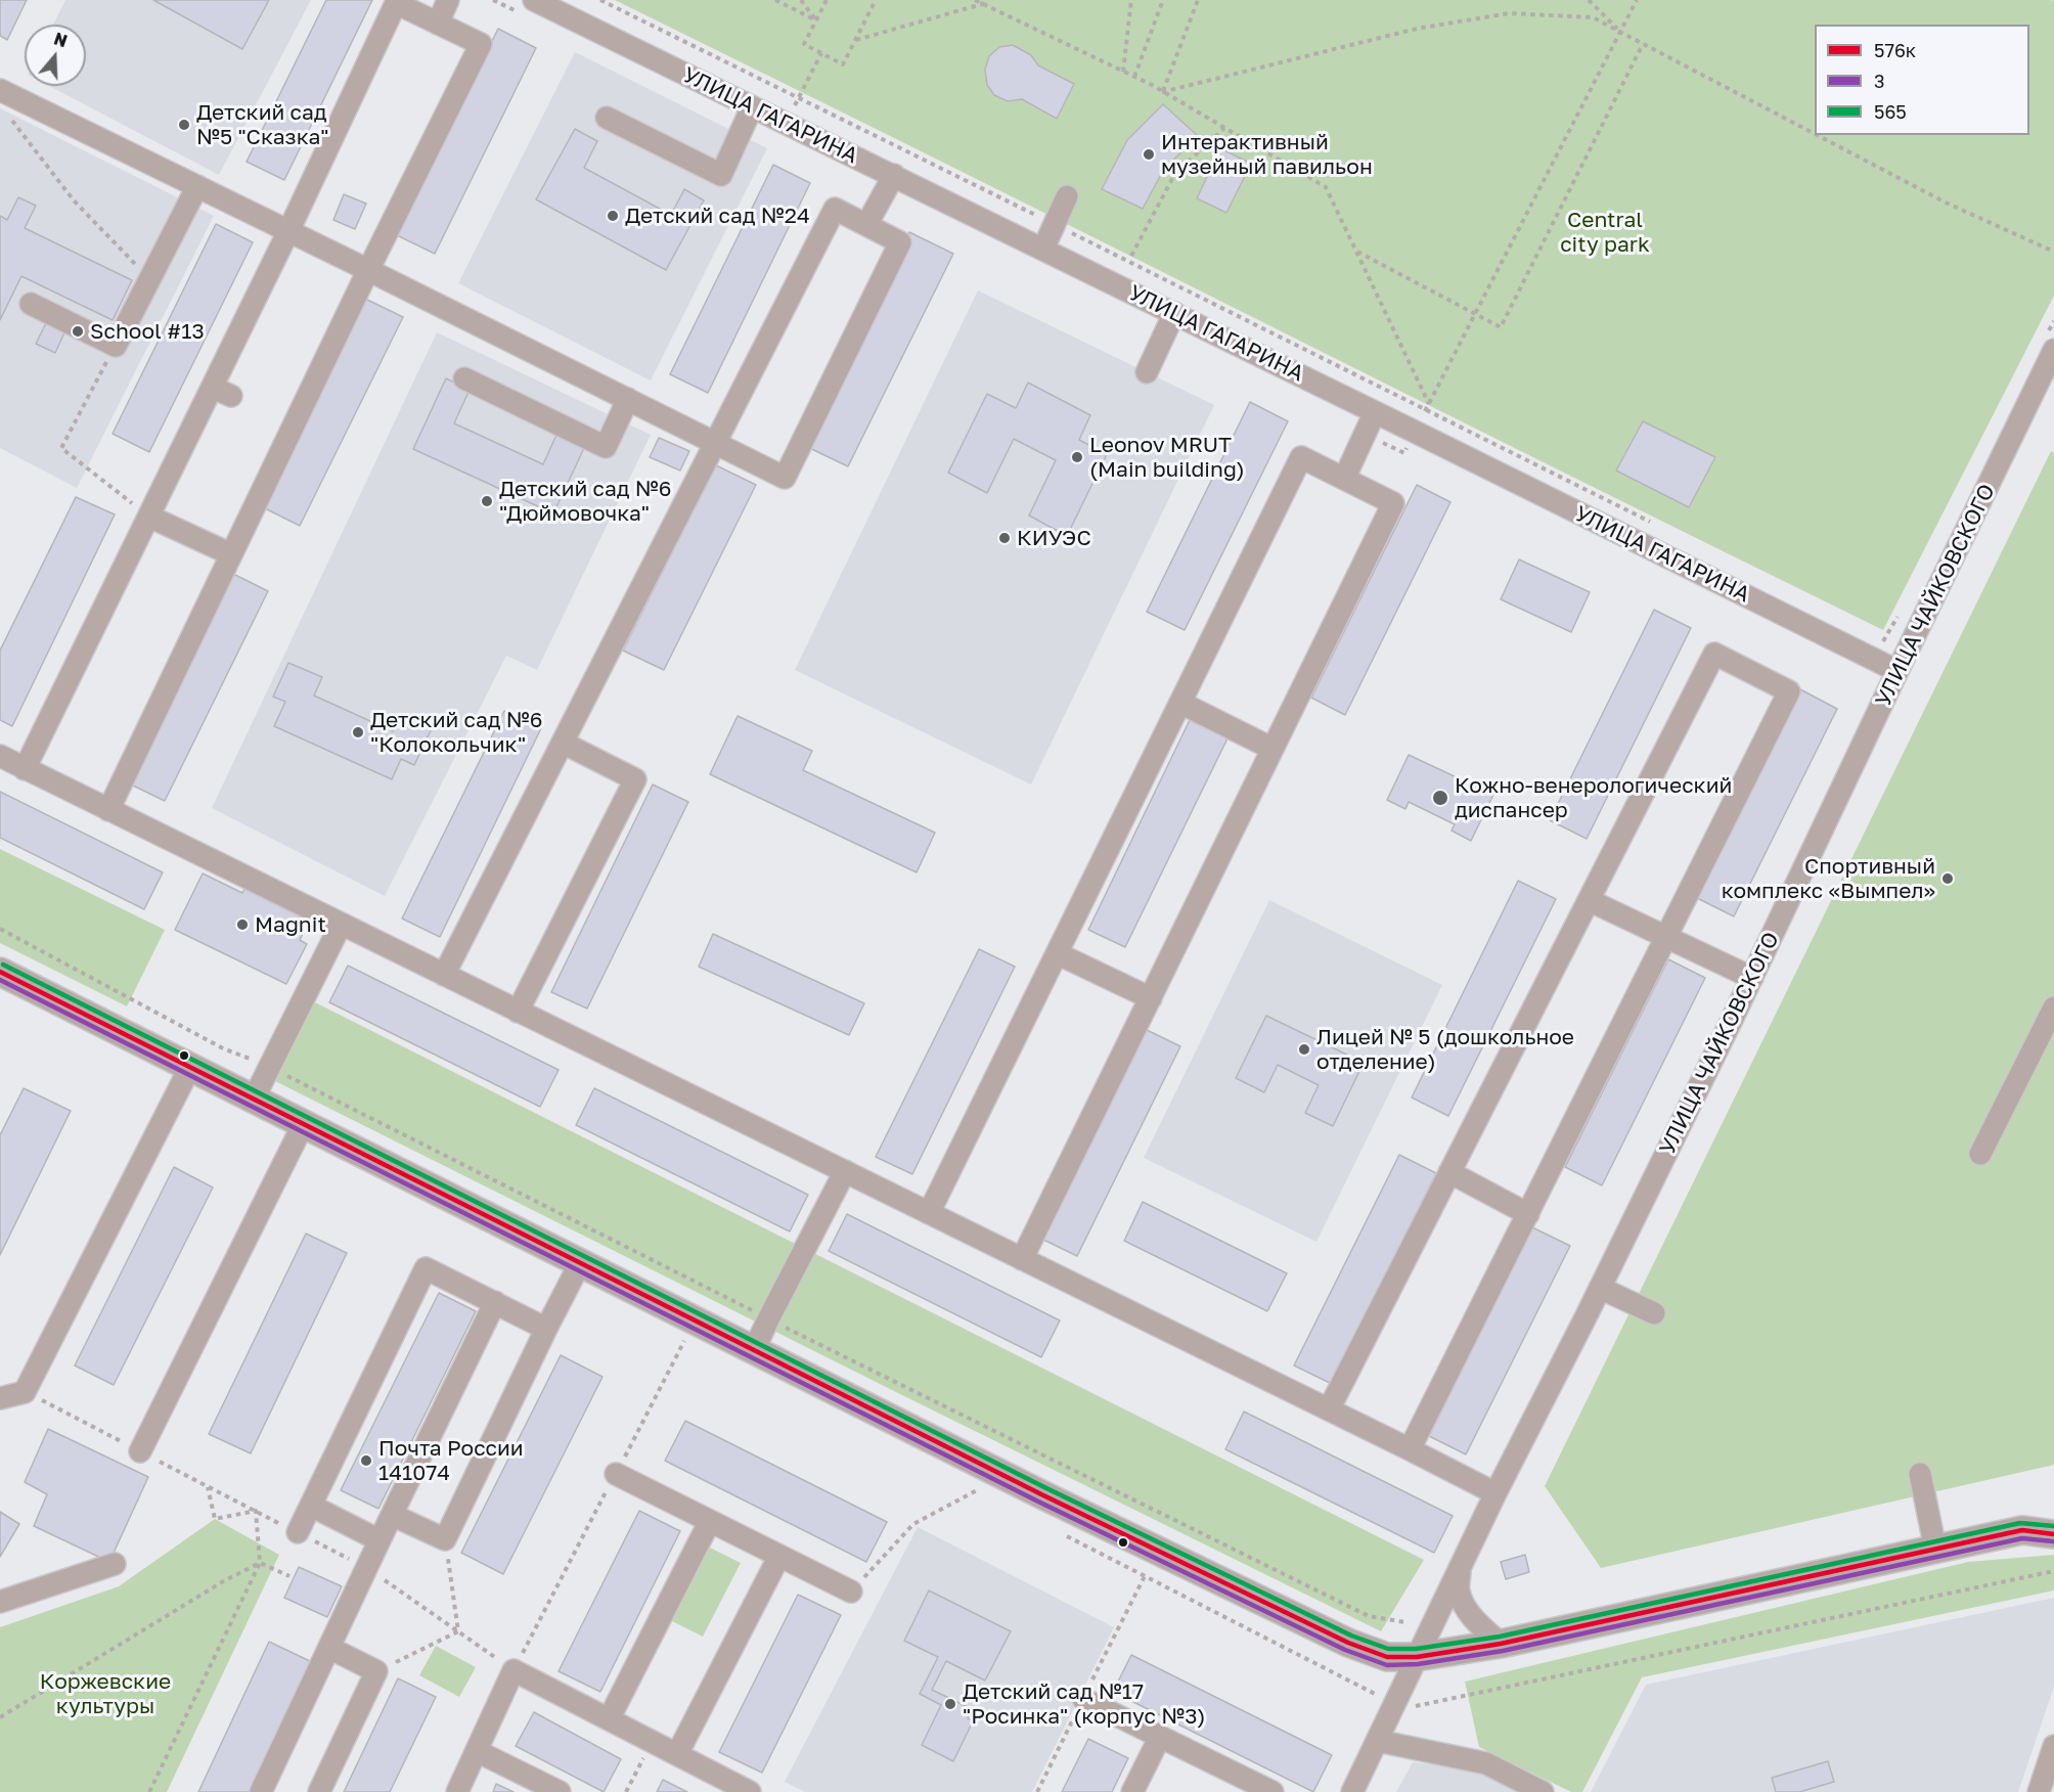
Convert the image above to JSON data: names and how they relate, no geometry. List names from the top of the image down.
{
  "streets": {
    "street": ["УЛИЦА ГАГАРИНА", "УЛИЦА ЧАЙКОВСКОГО"]
  },
  "crossings": [
    ["УЛИЦА ГАГАРИНА", "УЛИЦА ЧАЙКОВСКОГО"]
  ],
  "parks": ["Central city park", "Коржевские культуры"],
  "places": [
    "Детский сад №5 \"Сказка\"",
    "Интерактивный музейный павильон",
    "Детский сад №24",
    "School #13",
    "Leonov MRUT (Main building)",
    "Детский сад №6 \"Дюймовочка\"",
    "КИУЭС",
    "Детский сад №6 \"Колокольчик\"",
    "Кожно-венерологический диспансер",
    "Спортивный комплекс «Вымпел»",
    "Magnit",
    "Лицей № 5 (дошкольное отделение)",
    "Почта России 141074",
    "Детский сад №17 \"Росинка\" (корпус №3)"
  ],
  "lines": ["transit line 565", "transit line 576к", "transit line 3"],
  "legend": ["576к", "3", "565"],
  "north": "top"
}
